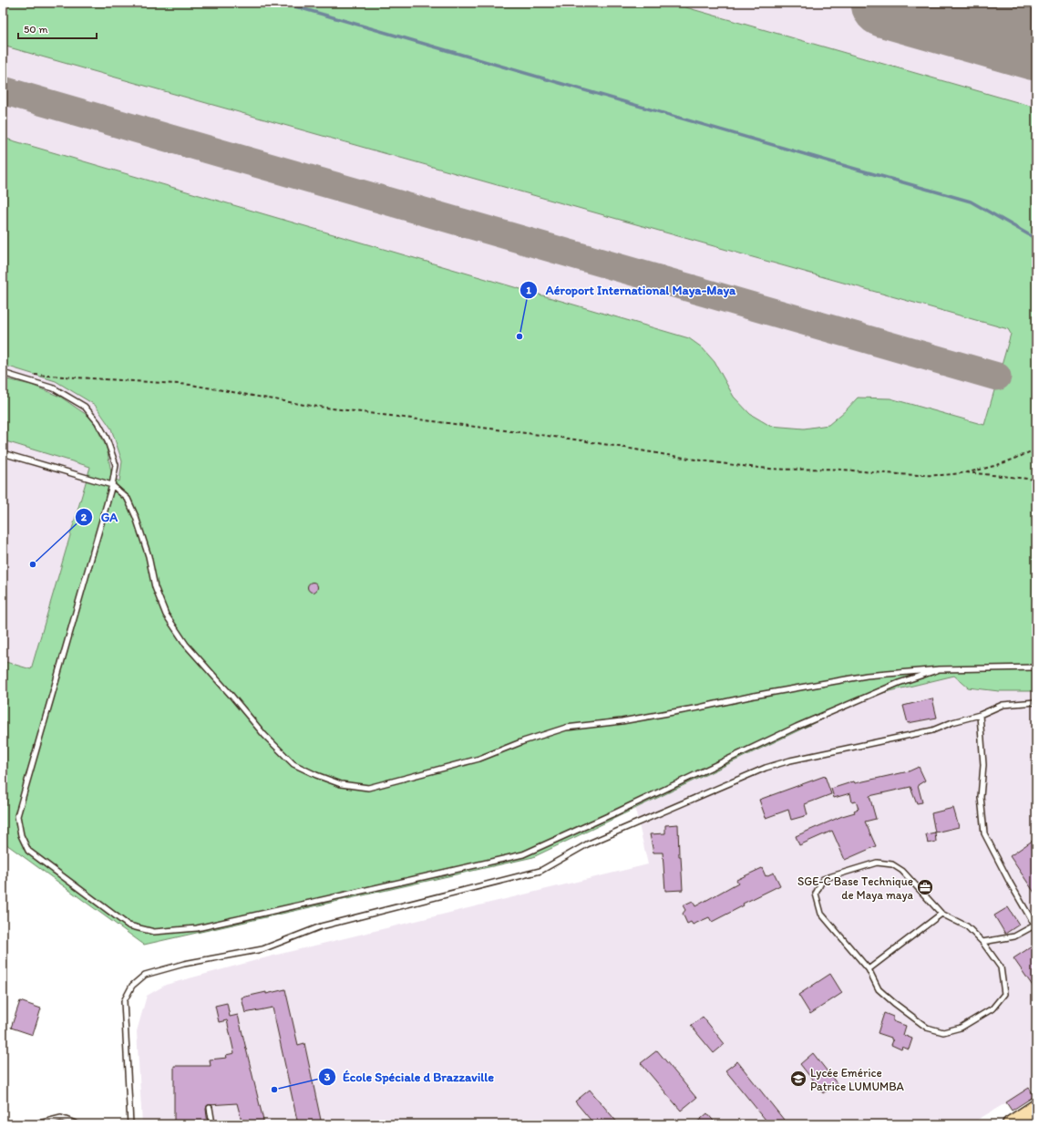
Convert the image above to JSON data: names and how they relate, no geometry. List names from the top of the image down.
{
  "places": {
    "other": ["Aéroport International Maya-Maya", "GA", "École Spéciale d Brazzaville"],
    "office": ["SGE-C Base Technique de Maya maya"],
    "school or university": ["Lycée Emérice Patrice LUMUMBA"]
  },
  "scale_bar": "50 m"
}
